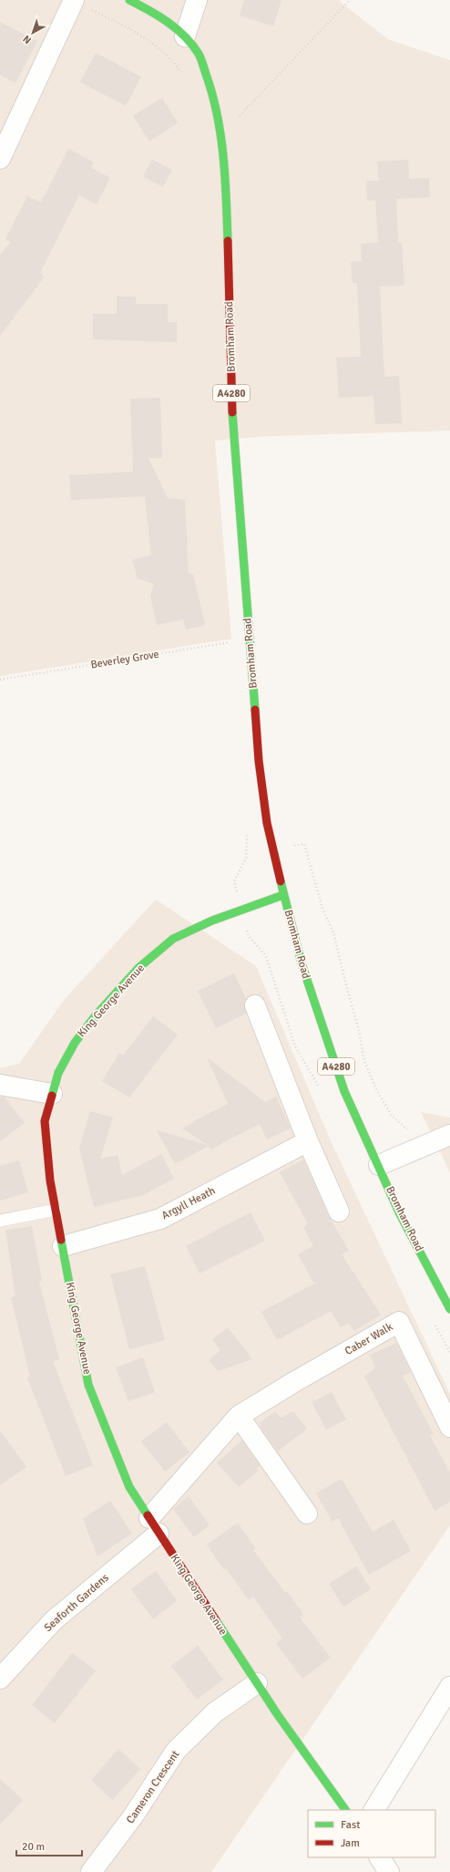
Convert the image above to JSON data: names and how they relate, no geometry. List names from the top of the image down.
{
  "streets": {
    "main road": ["Bromham Road", "A4280", "King George Avenue"],
    "street": [
      "Argyll Heath",
      "Caber Walk",
      "Seaforth Gardens",
      "Cameron Crescent"
    ],
    "path": ["Beverley Grove"]
  },
  "crossings": [
    ["Bromham Road", "Beverley Grove"],
    ["Bromham Road", "King George Avenue"],
    ["King George Avenue", "Argyll Heath"],
    ["King George Avenue", "Caber Walk"],
    ["King George Avenue", "Seaforth Gardens"],
    ["King George Avenue", "Cameron Crescent"],
    ["Caber Walk", "Seaforth Gardens"]
  ],
  "legend": ["Fast", "Jam"],
  "scale_bar": "20 m",
  "north": "bottom left"
}
